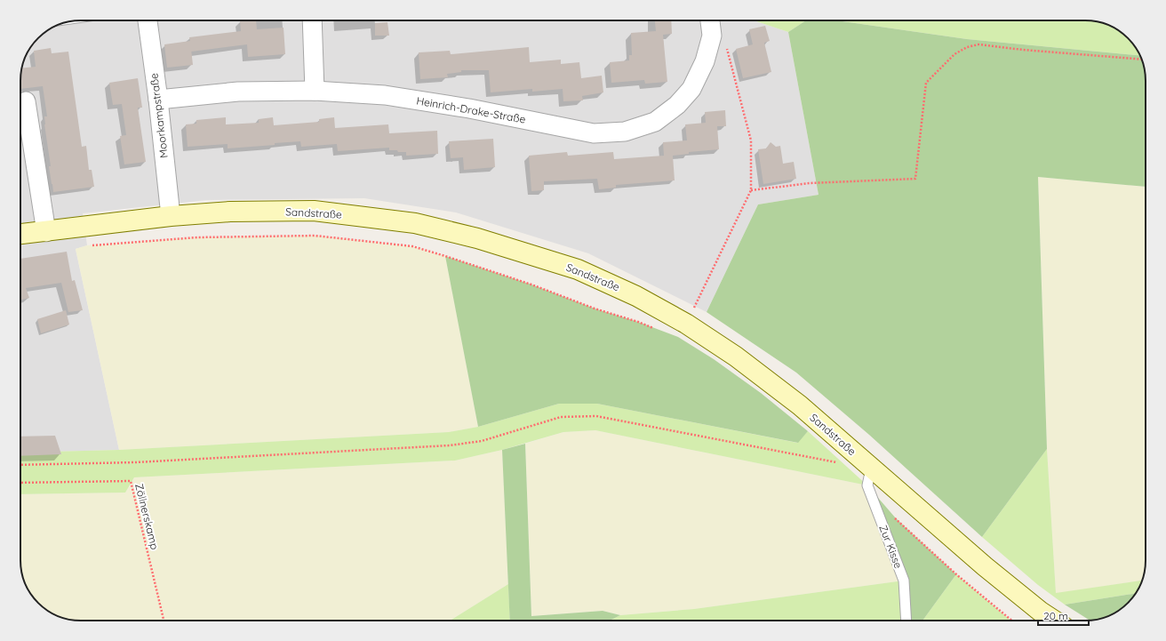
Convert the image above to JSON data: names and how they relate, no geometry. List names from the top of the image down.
{
  "streets": {
    "main road": ["Sandstraße"],
    "street": ["Heinrich-Drake-Straße", "Moorkampstraße"],
    "lane": ["Zur Kisse"],
    "path": ["Zöllnerskamp"]
  },
  "crossings": [
    ["Heinrich-Drake-Straße", "Moorkampstraße"],
    ["Moorkampstraße", "Sandstraße"],
    ["Sandstraße", "Zur Kisse"]
  ],
  "scale_bar": "20 m"
}
